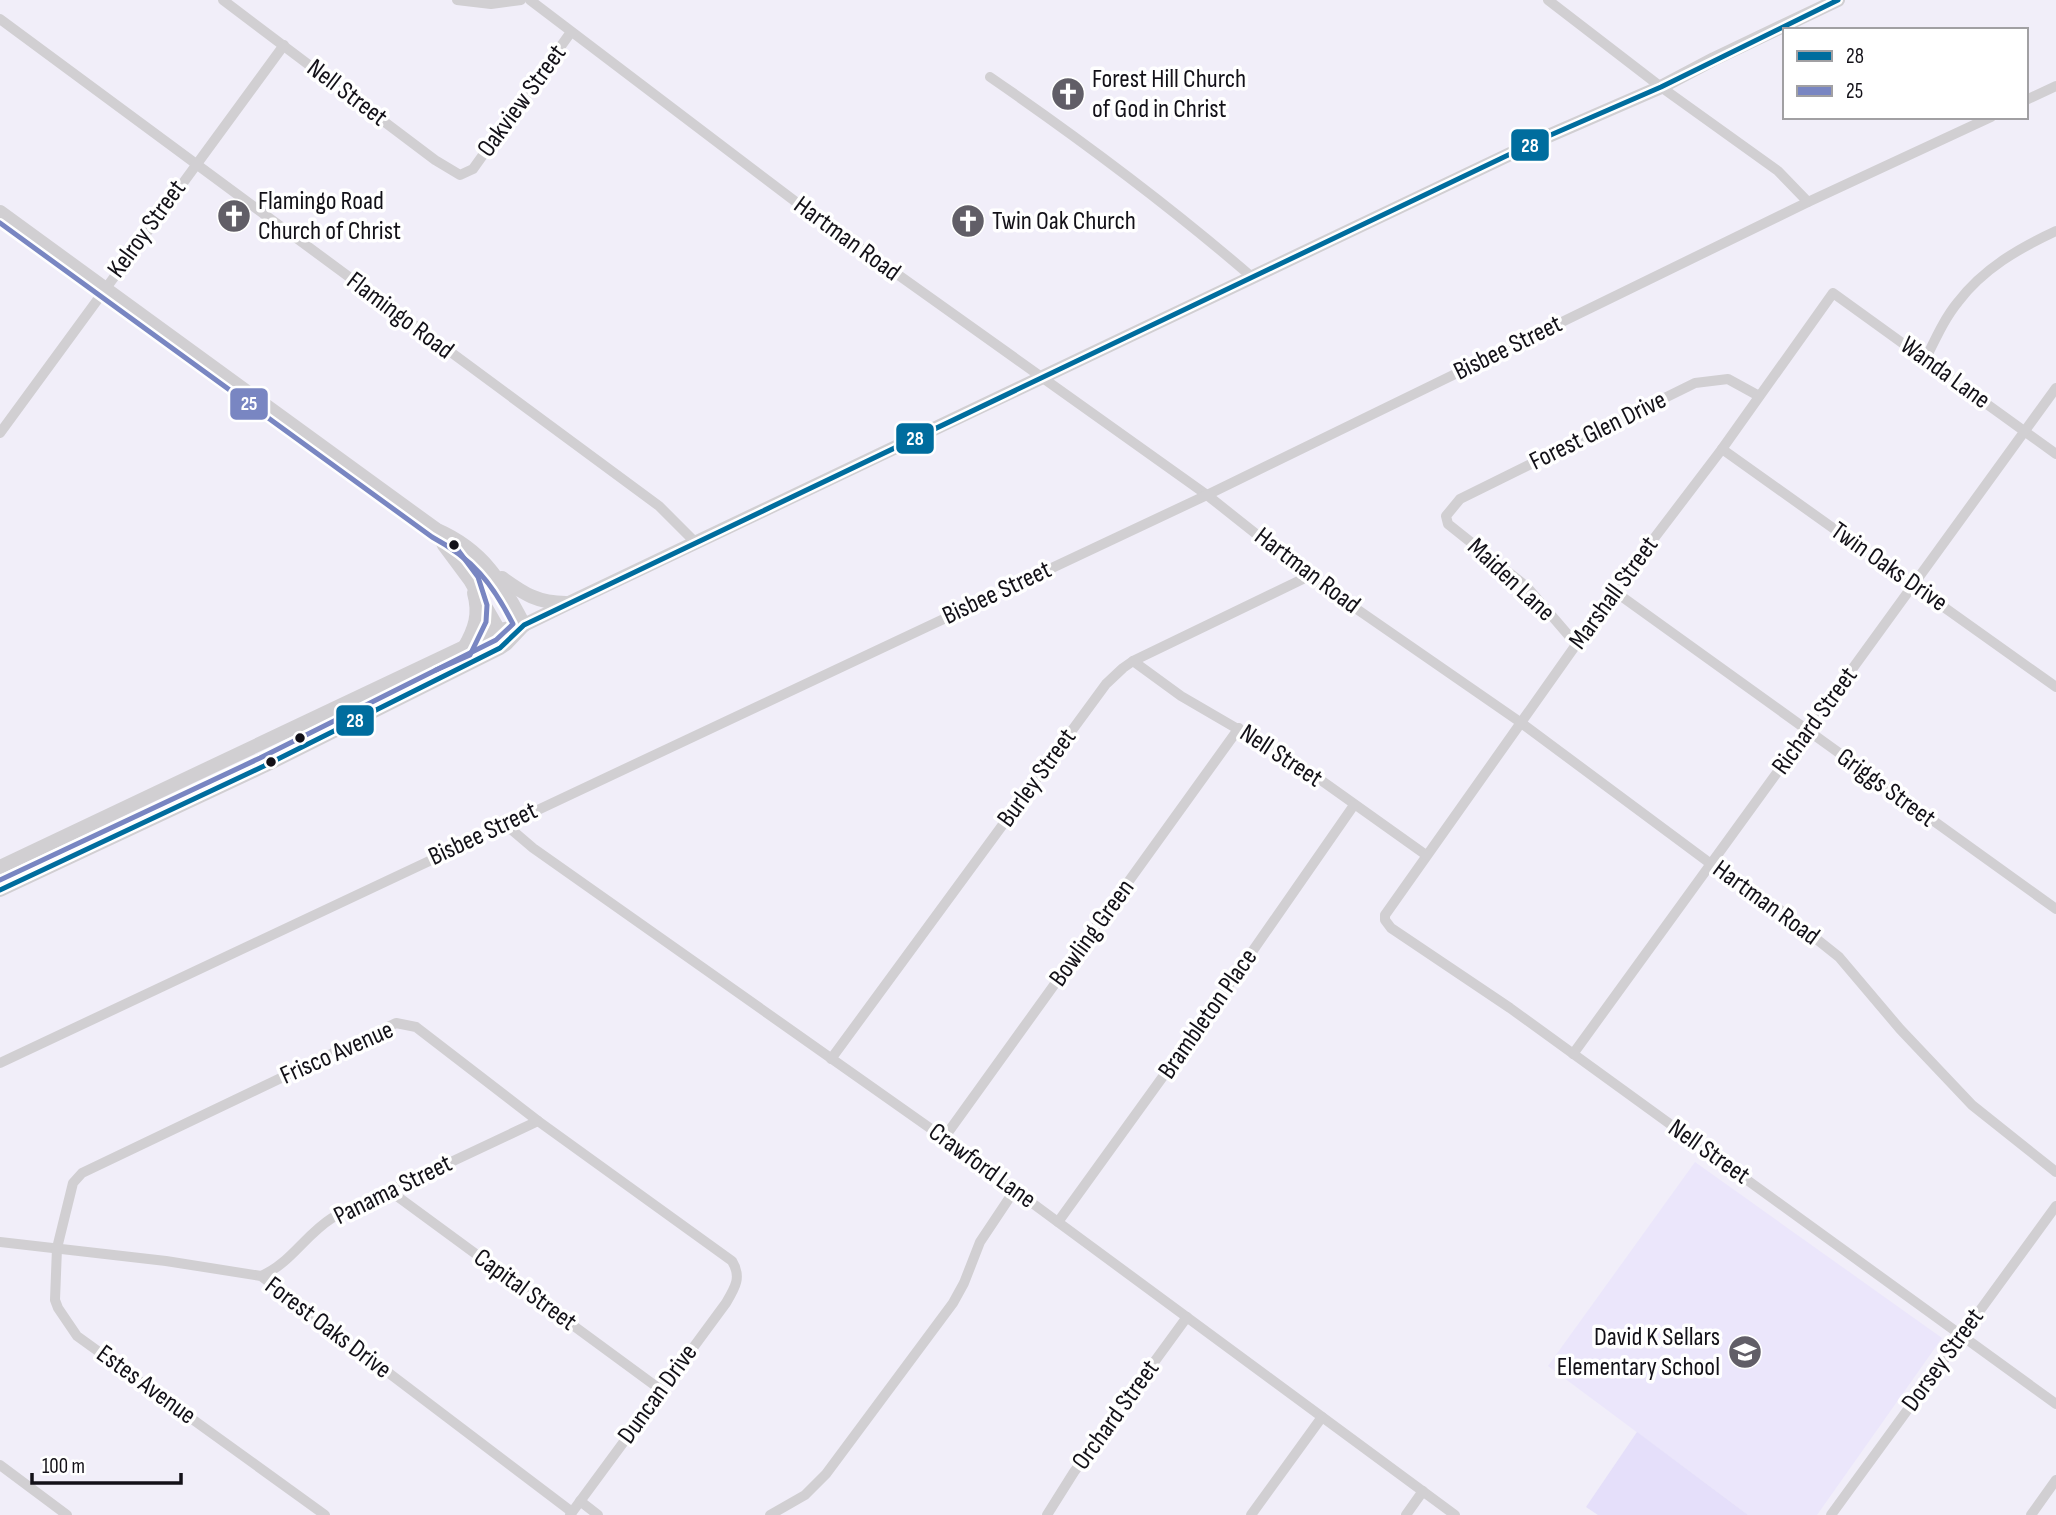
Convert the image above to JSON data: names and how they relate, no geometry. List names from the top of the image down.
{
  "streets": {
    "street": [
      "Nell Street",
      "Oakview Street",
      "Kelroy Street",
      "Hartman Road",
      "Flamingo Road",
      "Bisbee Street",
      "Wanda Lane",
      "Forest Glen Drive",
      "Twin Oaks Drive",
      "Maiden Lane",
      "Marshall Street",
      "Richard Street",
      "Burley Street",
      "Griggs Street",
      "Bowling Green",
      "Brambleton Place",
      "Frisco Avenue",
      "Crawford Lane",
      "Panama Street",
      "Capital Street",
      "Forest Oaks Drive",
      "Dorsey Street",
      "Estes Avenue",
      "Duncan Drive",
      "Orchard Street"
    ]
  },
  "crossings": [
    ["Nell Street", "Oakview Street"],
    ["Nell Street", "Kelroy Street"],
    ["Nell Street", "Marshall Street"],
    ["Nell Street", "Richard Street"],
    ["Nell Street", "Burley Street"],
    ["Nell Street", "Bowling Green"],
    ["Nell Street", "Brambleton Place"],
    ["Nell Street", "Dorsey Street"],
    ["Oakview Street", "Hartman Road"],
    ["Kelroy Street", "Flamingo Road"],
    ["Hartman Road", "Bisbee Street"],
    ["Hartman Road", "Marshall Street"],
    ["Hartman Road", "Richard Street"],
    ["Hartman Road", "Burley Street"],
    ["Bisbee Street", "Crawford Lane"],
    ["Wanda Lane", "Marshall Street"],
    ["Wanda Lane", "Richard Street"],
    ["Forest Glen Drive", "Maiden Lane"],
    ["Forest Glen Drive", "Marshall Street"],
    ["Twin Oaks Drive", "Marshall Street"],
    ["Twin Oaks Drive", "Richard Street"],
    ["Maiden Lane", "Marshall Street"],
    ["Marshall Street", "Griggs Street"],
    ["Richard Street", "Griggs Street"],
    ["Burley Street", "Crawford Lane"],
    ["Bowling Green", "Crawford Lane"],
    ["Brambleton Place", "Crawford Lane"],
    ["Frisco Avenue", "Panama Street"],
    ["Frisco Avenue", "Forest Oaks Drive"],
    ["Frisco Avenue", "Estes Avenue"],
    ["Frisco Avenue", "Duncan Drive"],
    ["Crawford Lane", "Orchard Street"],
    ["Panama Street", "Capital Street"],
    ["Panama Street", "Forest Oaks Drive"],
    ["Capital Street", "Duncan Drive"],
    ["Forest Oaks Drive", "Estes Avenue"],
    ["Forest Oaks Drive", "Duncan Drive"]
  ],
  "places": {
    "church": ["Forest Hill Church of God in Christ", "Flamingo Road Church of Christ", "Twin Oak Church"],
    "school or university": ["David K Sellars Elementary School"]
  },
  "lines": ["transit line 28", "transit line 25"],
  "legend": ["28", "25"],
  "scale_bar": "100 m"
}
